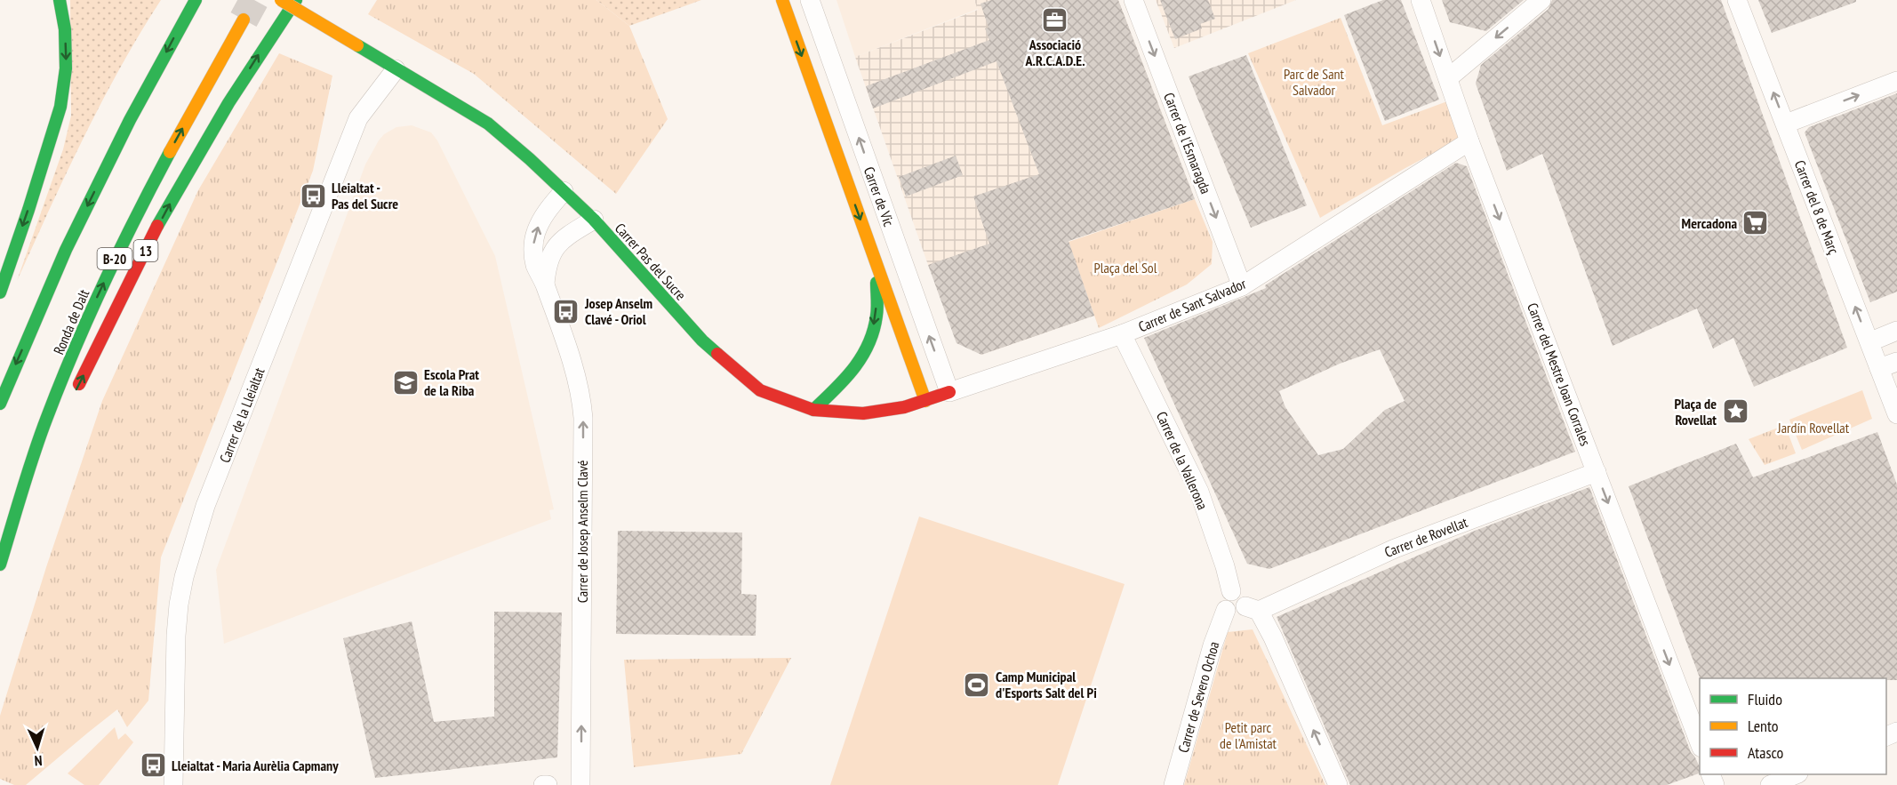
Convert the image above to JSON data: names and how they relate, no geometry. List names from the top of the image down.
{
  "streets": {
    "main road": [
      "Carrer de Vic",
      "13",
      "B-20",
      "Carrer Pas del Sucre",
      "Ronda de Dalt"
    ],
    "street": [
      "Carrer de l'Esmaragda",
      "Carrer del 8 de Març",
      "Carrer de Sant Salvador",
      "Carrer del Mestre Joan Corrales",
      "Carrer de la Lleialtat",
      "Carrer de la Vallerona",
      "Carrer de Josep Anselm Clavé",
      "Carrer de Rovellat",
      "Carrer de Severo Ochoa"
    ]
  },
  "crossings": [
    ["Carrer de l'Esmaragda", "Carrer de Sant Salvador"],
    ["Carrer de Vic", "Carrer Pas del Sucre"],
    ["Carrer de Vic", "Carrer de Sant Salvador"],
    ["Carrer Pas del Sucre", "Carrer de Sant Salvador"],
    ["Carrer Pas del Sucre", "Carrer de la Lleialtat"],
    ["Carrer Pas del Sucre", "Carrer de Josep Anselm Clavé"],
    ["Carrer de Sant Salvador", "Carrer del Mestre Joan Corrales"],
    ["Carrer de Sant Salvador", "Carrer de la Vallerona"],
    ["Carrer del Mestre Joan Corrales", "Carrer de Rovellat"],
    ["Carrer de la Vallerona", "Carrer de Rovellat"],
    ["Carrer de la Vallerona", "Carrer de Severo Ochoa"],
    ["Carrer de Rovellat", "Carrer de Severo Ochoa"]
  ],
  "one_way": [
    "Carrer de l'Esmaragda",
    "Carrer del 8 de Març",
    "Carrer del Mestre Joan Corrales",
    "Carrer de Josep Anselm Clavé"
  ],
  "parks": [
    "Parc de Sant Salvador",
    "Plaça del Sol",
    "Jardín Rovellat",
    "Petit parc de l'Amistat"
  ],
  "places": {
    "office": ["Associació A.R.C.A.D.E."],
    "bus stop": ["Lleialtat - Pas del Sucre", "Josep Anselm Clavé - Oriol", "Lleialtat - Maria Aurèlia Capmany"],
    "supermarket": ["Mercadona"],
    "school or university": ["Escola Prat de la Riba"],
    "place": ["Plaça de Rovellat"],
    "sports": ["Camp Municipal d'Esports Salt del Pi"]
  },
  "legend": ["Fluido", "Lento", "Atasco"],
  "north": "bottom"
}
